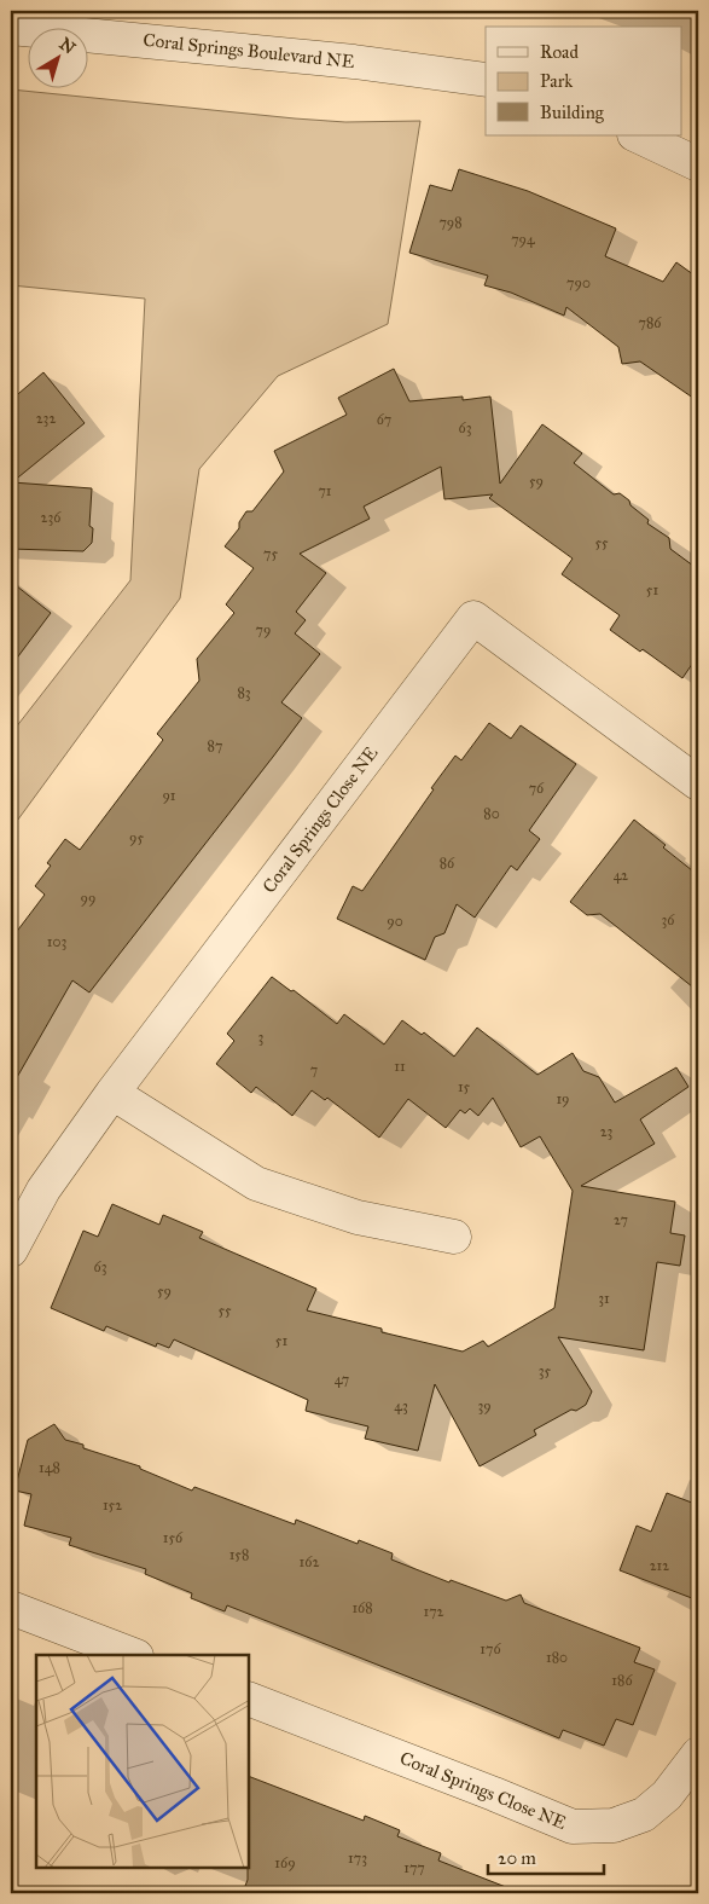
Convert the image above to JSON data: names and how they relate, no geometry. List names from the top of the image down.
{
  "streets": {
    "street": ["Coral Springs Boulevard NE", "Coral Springs Close NE"]
  },
  "house_numbers": [
    "798",
    "794",
    "790",
    "786",
    "232",
    "67",
    "63",
    "59",
    "71",
    "236",
    "55",
    "75",
    "51",
    "79",
    "83",
    "87",
    "76",
    "91",
    "80",
    "95",
    "86",
    "42",
    "99",
    "36",
    "90",
    "103",
    "3",
    "11",
    "7",
    "15",
    "19",
    "23",
    "27",
    "63",
    "59",
    "31",
    "55",
    "51",
    "35",
    "47",
    "43",
    "39",
    "148",
    "152",
    "156",
    "158",
    "162",
    "212",
    "168",
    "172",
    "176",
    "180",
    "186",
    "173",
    "169",
    "177"
  ],
  "legend": ["Road", "Park", "Building"],
  "scale_bar": "20 m",
  "north": "top right"
}
